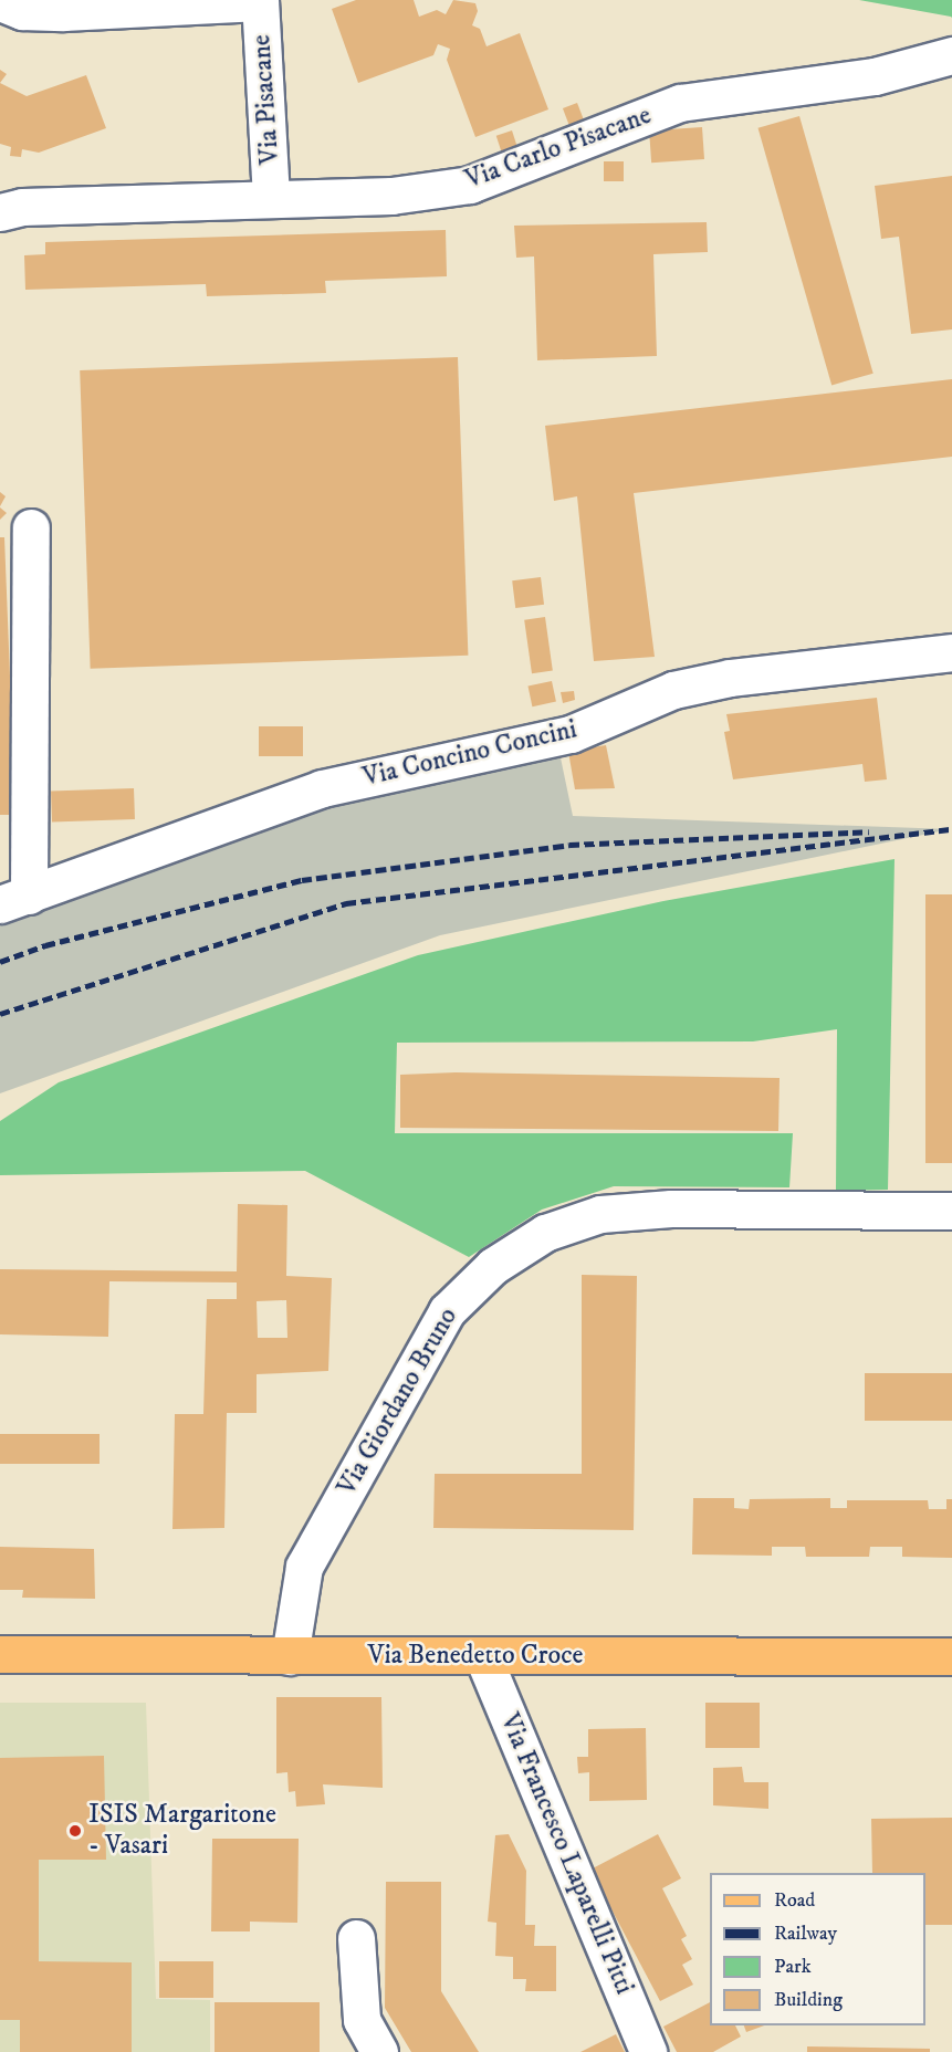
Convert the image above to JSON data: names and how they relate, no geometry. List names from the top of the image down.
{
  "streets": {
    "main road": ["Via Benedetto Croce"],
    "street": [
      "Via Pisacane",
      "Via Carlo Pisacane",
      "Via Concino Concini",
      "Via Giordano Bruno",
      "Via Francesco Laparelli Pitti"
    ]
  },
  "crossings": [
    ["Via Pisacane", "Via Carlo Pisacane"],
    ["Via Giordano Bruno", "Via Benedetto Croce"],
    ["Via Benedetto Croce", "Via Francesco Laparelli Pitti"]
  ],
  "places": ["ISIS Margaritone - Vasari"],
  "legend": [
    "Road",
    "Railway",
    "Park",
    "Building"
  ]
}
